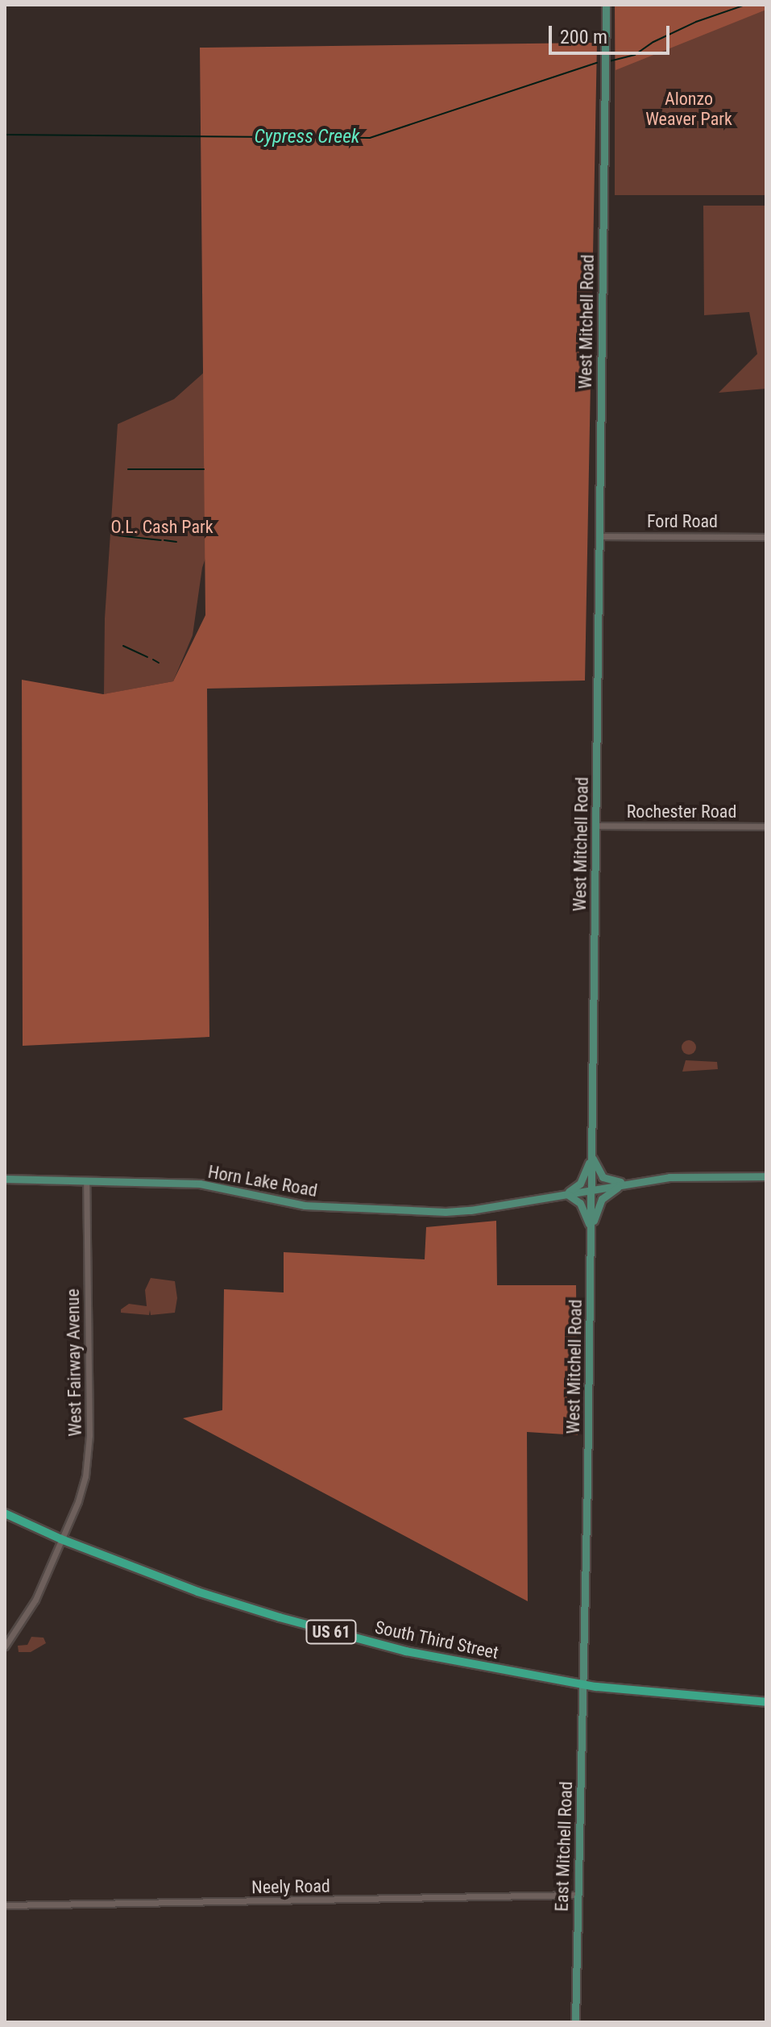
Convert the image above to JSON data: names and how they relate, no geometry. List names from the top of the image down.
{
  "streets": {
    "highway": ["US 61", "South Third Street"],
    "main road": ["West Mitchell Road", "Horn Lake Road", "East Mitchell Road"],
    "street": [
      "Ford Road",
      "Rochester Road",
      "West Fairway Avenue",
      "Neely Road"
    ]
  },
  "crossings": [
    ["West Mitchell Road", "Ford Road"],
    ["West Mitchell Road", "Rochester Road"],
    ["West Mitchell Road", "Horn Lake Road"],
    ["West Mitchell Road", "South Third Street"],
    ["West Mitchell Road", "East Mitchell Road"],
    ["Horn Lake Road", "West Fairway Avenue"],
    ["West Fairway Avenue", "South Third Street"],
    ["South Third Street", "East Mitchell Road"],
    ["East Mitchell Road", "Neely Road"]
  ],
  "water": ["Cypress Creek"],
  "parks": ["Alonzo Weaver Park", "O.L. Cash Park"],
  "scale_bar": "200 m"
}
